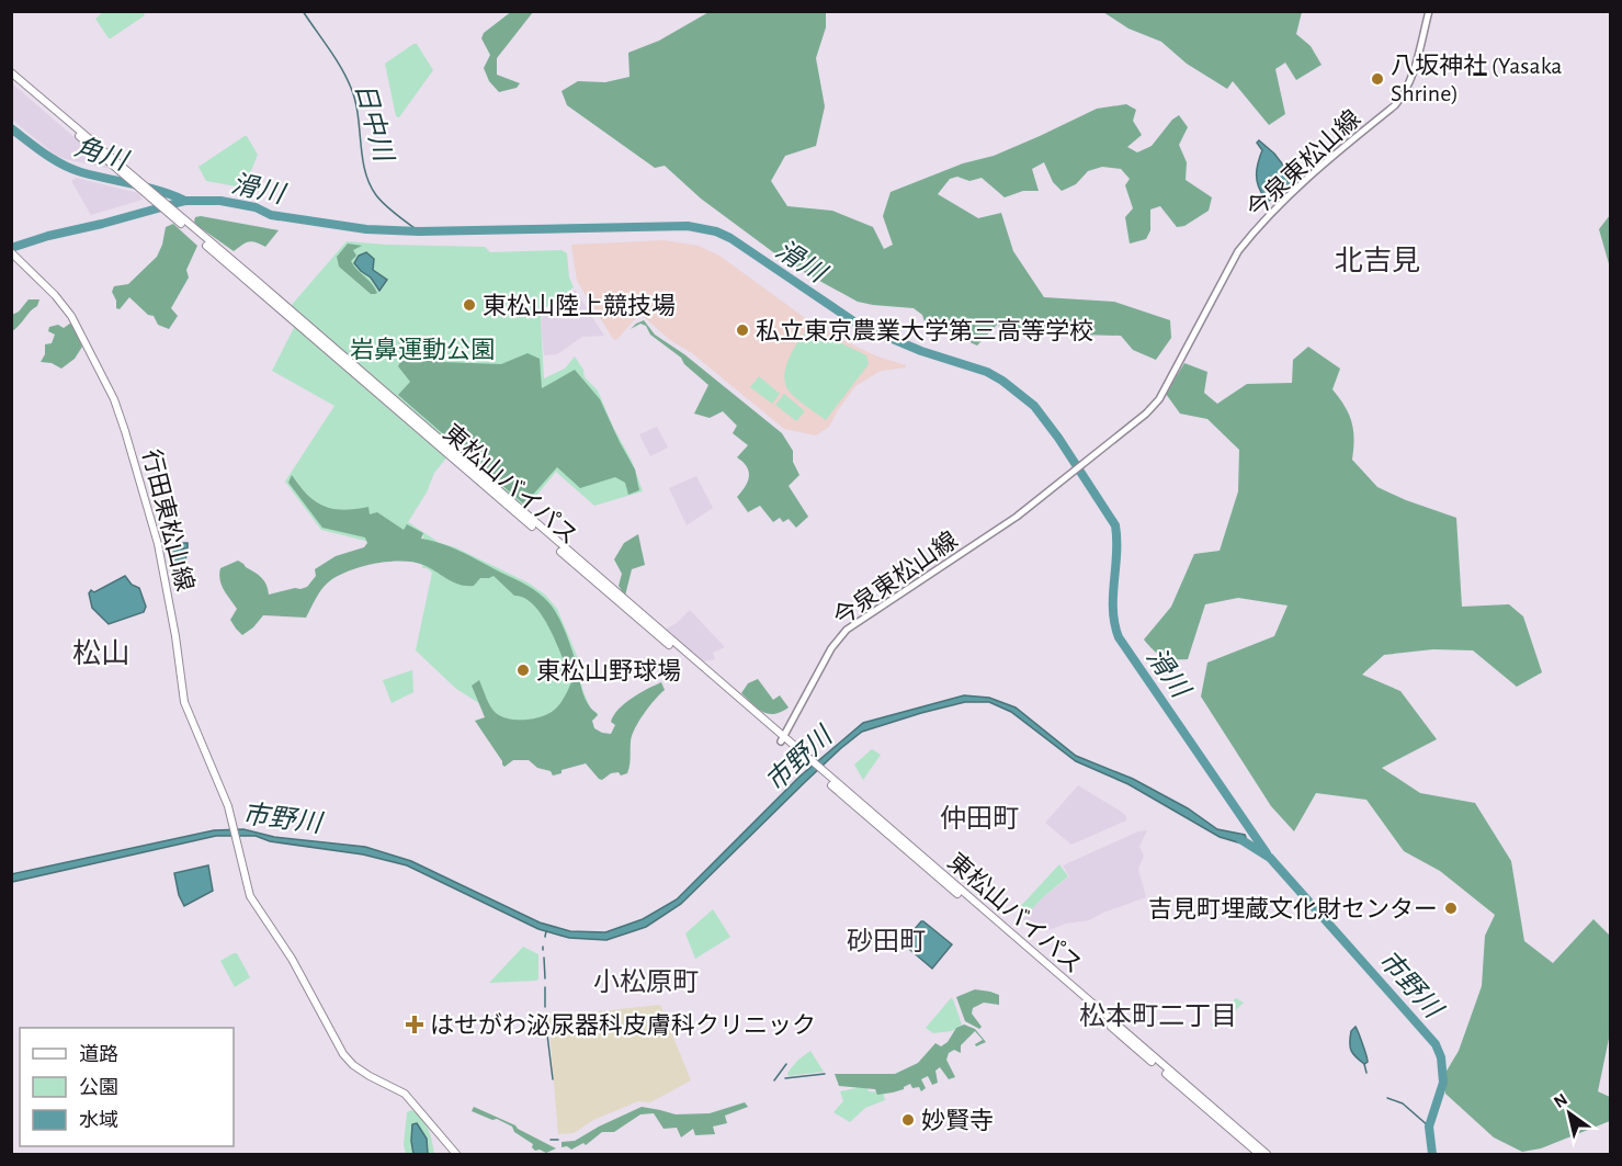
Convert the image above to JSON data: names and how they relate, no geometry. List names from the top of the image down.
{
  "streets": {
    "main road": ["今泉東松山線", "東松山バイパス", "行田東松山線"]
  },
  "crossings": [
    ["今泉東松山線", "東松山バイパス"]
  ],
  "districts": [
    "北吉見",
    "松山",
    "仲田町",
    "砂田町",
    "小松原町",
    "松本町二丁目"
  ],
  "water": [
    "日中川",
    "角川",
    "滑川",
    "市野川"
  ],
  "parks": ["岩鼻運動公園"],
  "places": {
    "other": [
      "八坂神社 (Yasaka Shrine)",
      "東松山陸上競技場",
      "私立東京農業大学第三高等学校",
      "東松山野球場",
      "吉見町埋蔵文化財センター",
      "妙賢寺"
    ],
    "health": ["はせがわ泌尿器科皮膚科クリニック"]
  },
  "legend": ["道路", "公園", "水域"],
  "north": "top left"
}
